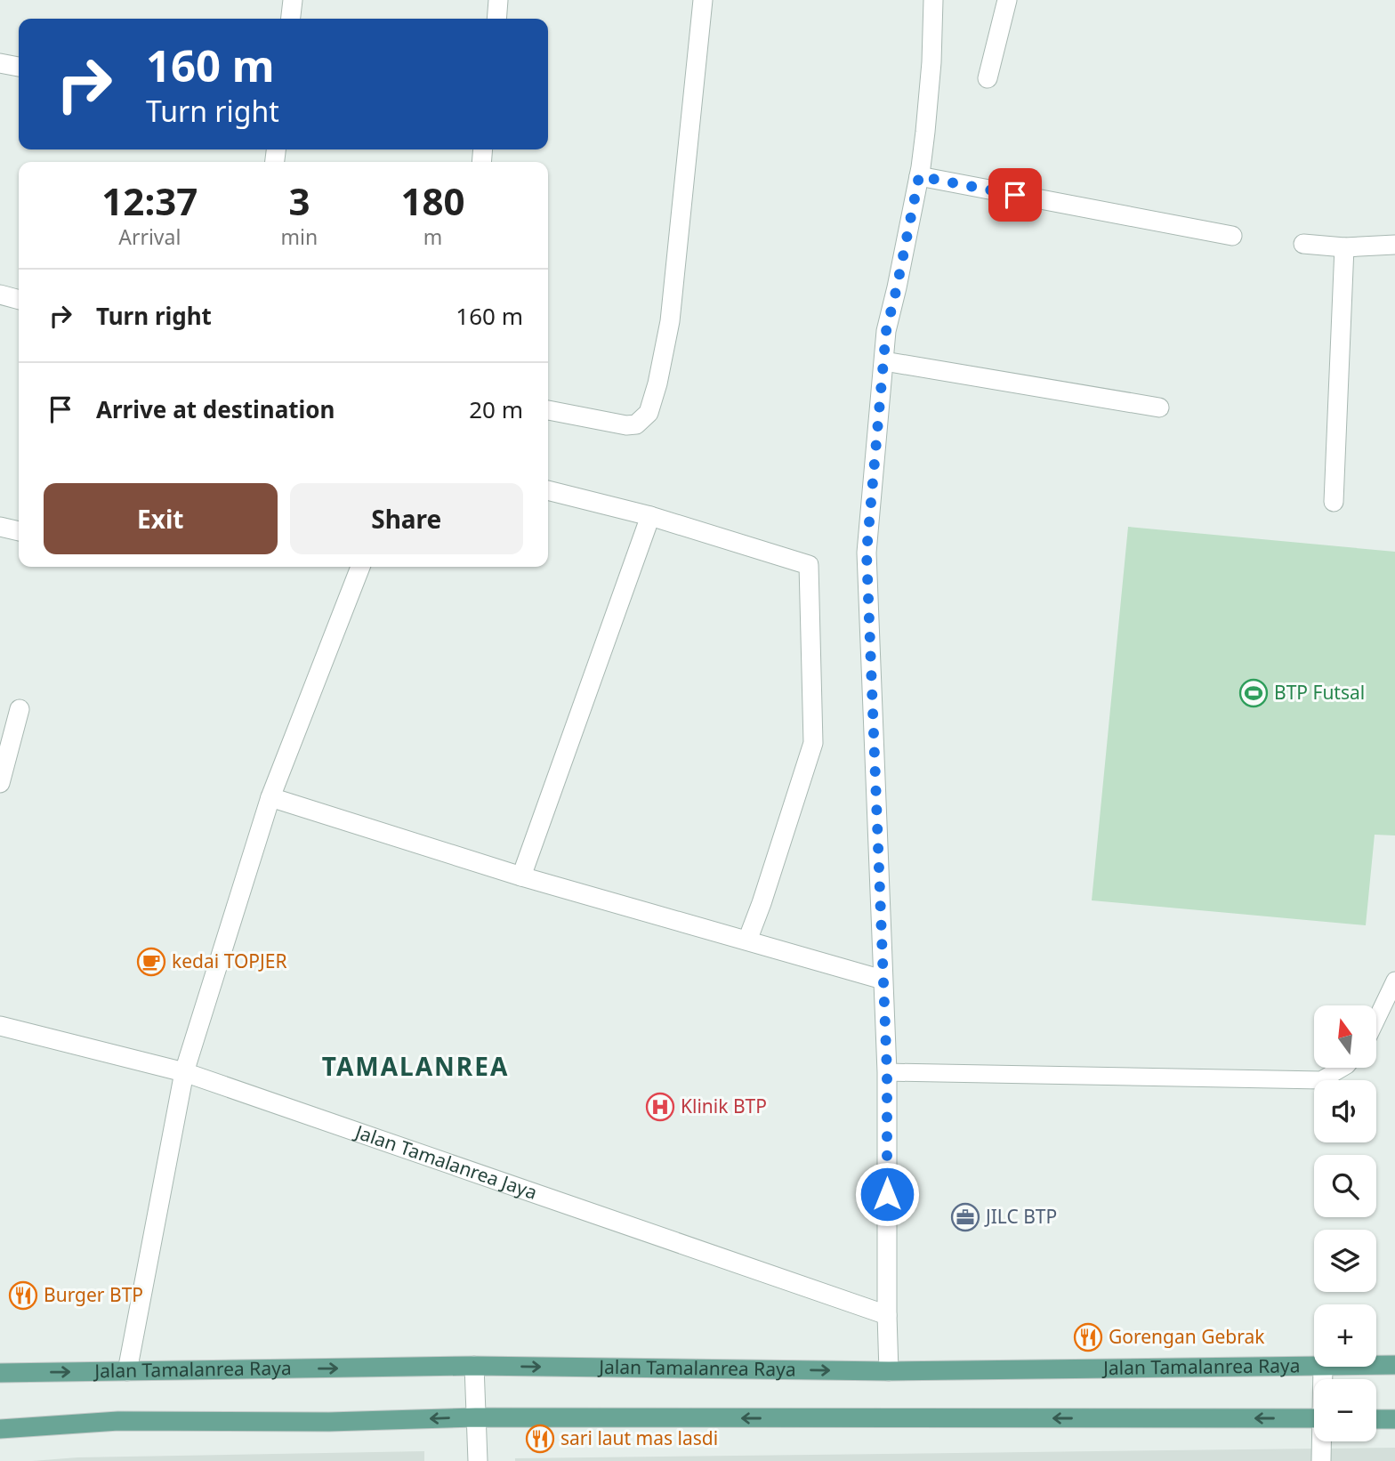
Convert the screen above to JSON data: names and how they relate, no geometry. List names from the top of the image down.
{
  "streets": {
    "main road": ["Jalan Tamalanrea Raya"],
    "street": ["Jalan Tamalanrea Jaya"]
  },
  "districts": ["TAMALANREA"],
  "places": {
    "sports": ["BTP Futsal"],
    "cafe": ["kedai TOPJER"],
    "hospital": ["Klinik BTP"],
    "office": ["JILC BTP"],
    "restaurant": ["Burger BTP", "Gorengan Gebrak", "sari laut mas lasdi"]
  },
  "north": "top",
  "page": {
    "turn": ["160 m", "Turn right"],
    "eta": [
      "12:37",
      "Arrival",
      "3",
      "min",
      "180",
      "m"
    ],
    "list": [
      {
        "name": "Turn right",
        "value": "160 m"
      },
      {
        "name": "Arrive at destination",
        "value": "20 m"
      }
    ],
    "buttons": ["Exit", "Share"],
    "map_buttons": ["+", "−"]
  }
}
